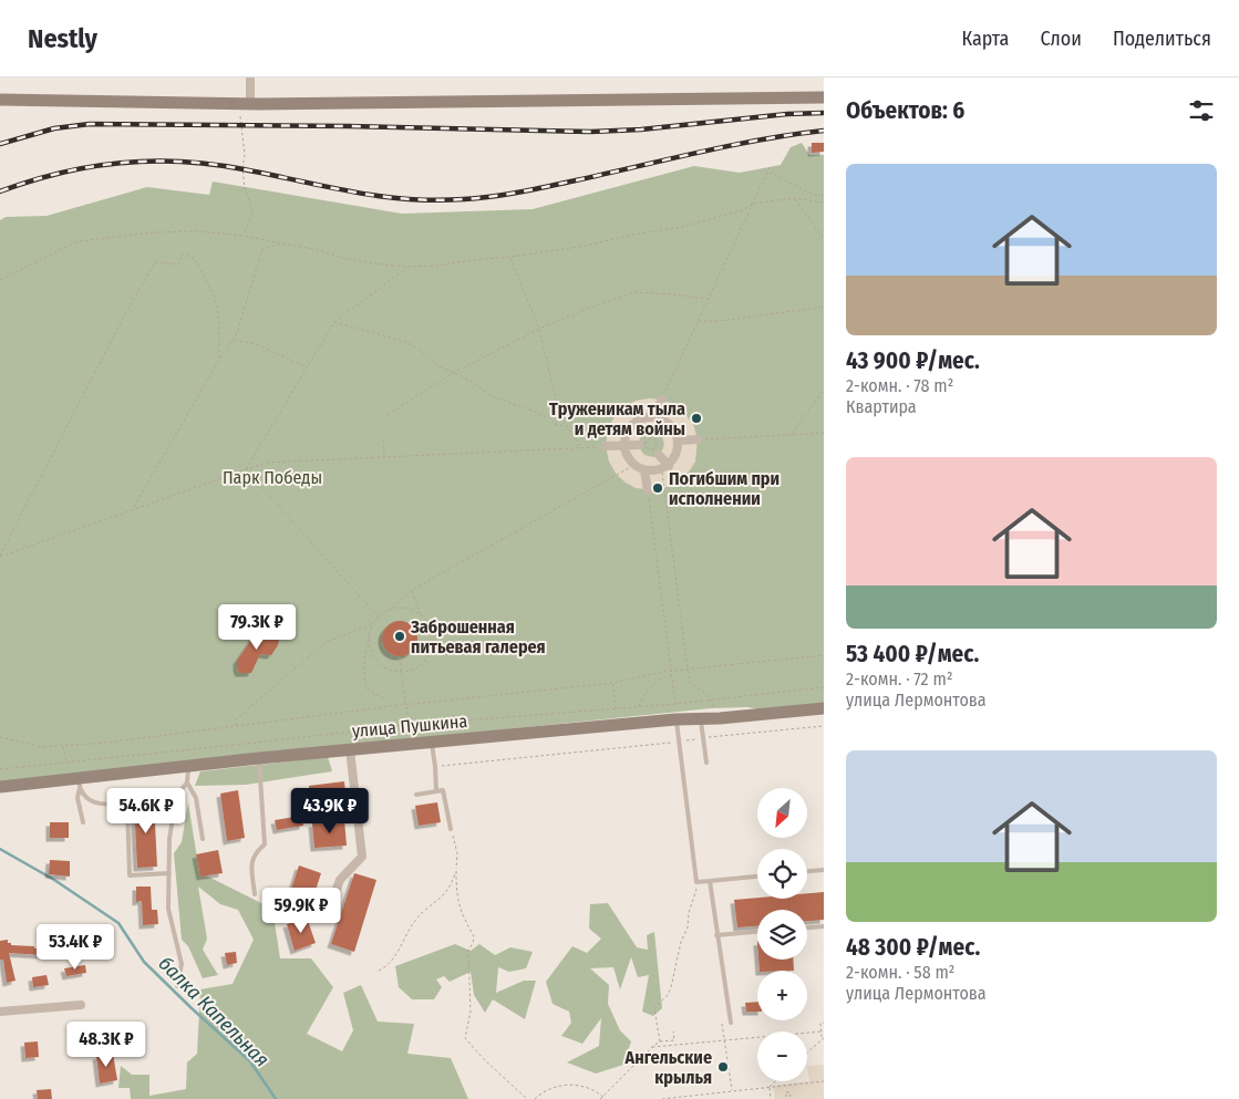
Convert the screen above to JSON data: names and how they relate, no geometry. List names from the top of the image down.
{
  "streets": {
    "street": ["улица Пушкина"]
  },
  "water": ["балка Капельная"],
  "parks": ["Парк Победы"],
  "places": [
    "Труженикам тыла и детям войны",
    "Погибшим при исполнении",
    "Заброшенная питьевая галерея",
    "Ангельские крылья"
  ],
  "north": "bottom left",
  "page": {
    "header": "Nestly",
    "nav": ["Карта", "Слои", "Поделиться"],
    "heading": "Объектов: 6",
    "list": [
      {
        "name": "43 900 ₽/мес.",
        "note": "2-комн. · 78 m² · Квартира"
      },
      {
        "name": "53 400 ₽/мес.",
        "note": "2-комн. · 72 m² · улица Лермонтова"
      },
      {
        "name": "48 300 ₽/мес.",
        "note": "2-комн. · 58 m² · улица Лермонтова"
      }
    ],
    "price": [
      "79.3K ₽",
      "54.6K ₽",
      "43.9K ₽",
      "59.9K ₽",
      "53.4K ₽",
      "48.3K ₽"
    ],
    "map_buttons": ["+", "−"]
  }
}
